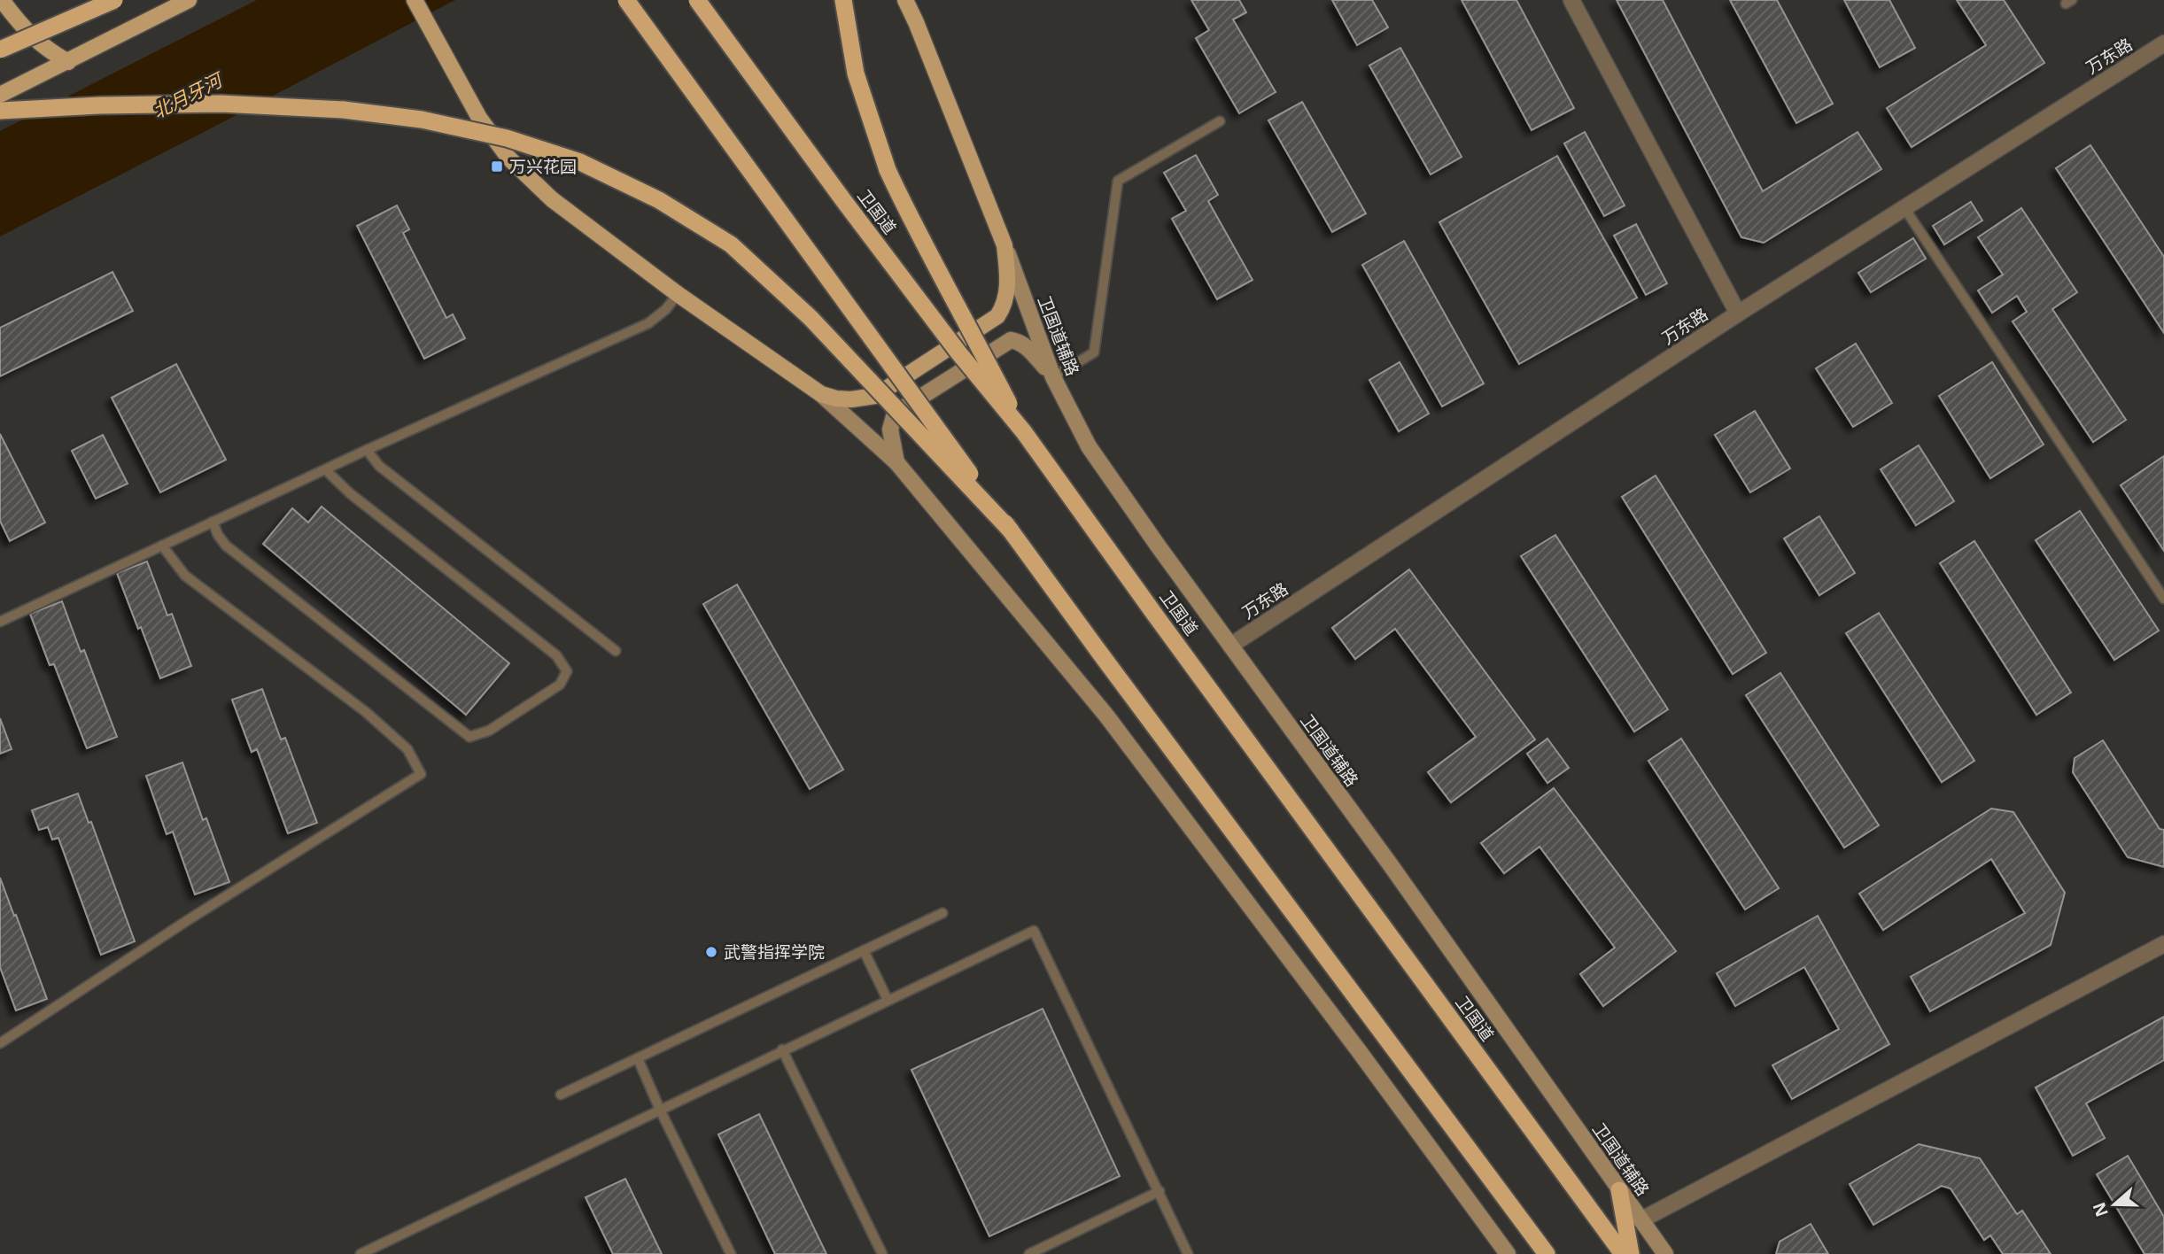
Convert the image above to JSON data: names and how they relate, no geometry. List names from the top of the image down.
{
  "streets": {
    "highway": ["卫国道"],
    "main road": ["卫国道辅路"],
    "street": ["万东路"]
  },
  "crossings": [
    ["万东路", "卫国道辅路"]
  ],
  "water": ["北月牙河"],
  "places": {
    "transit": ["万兴花园"],
    "other": ["武警指挥学院"]
  },
  "north": "left"
}
